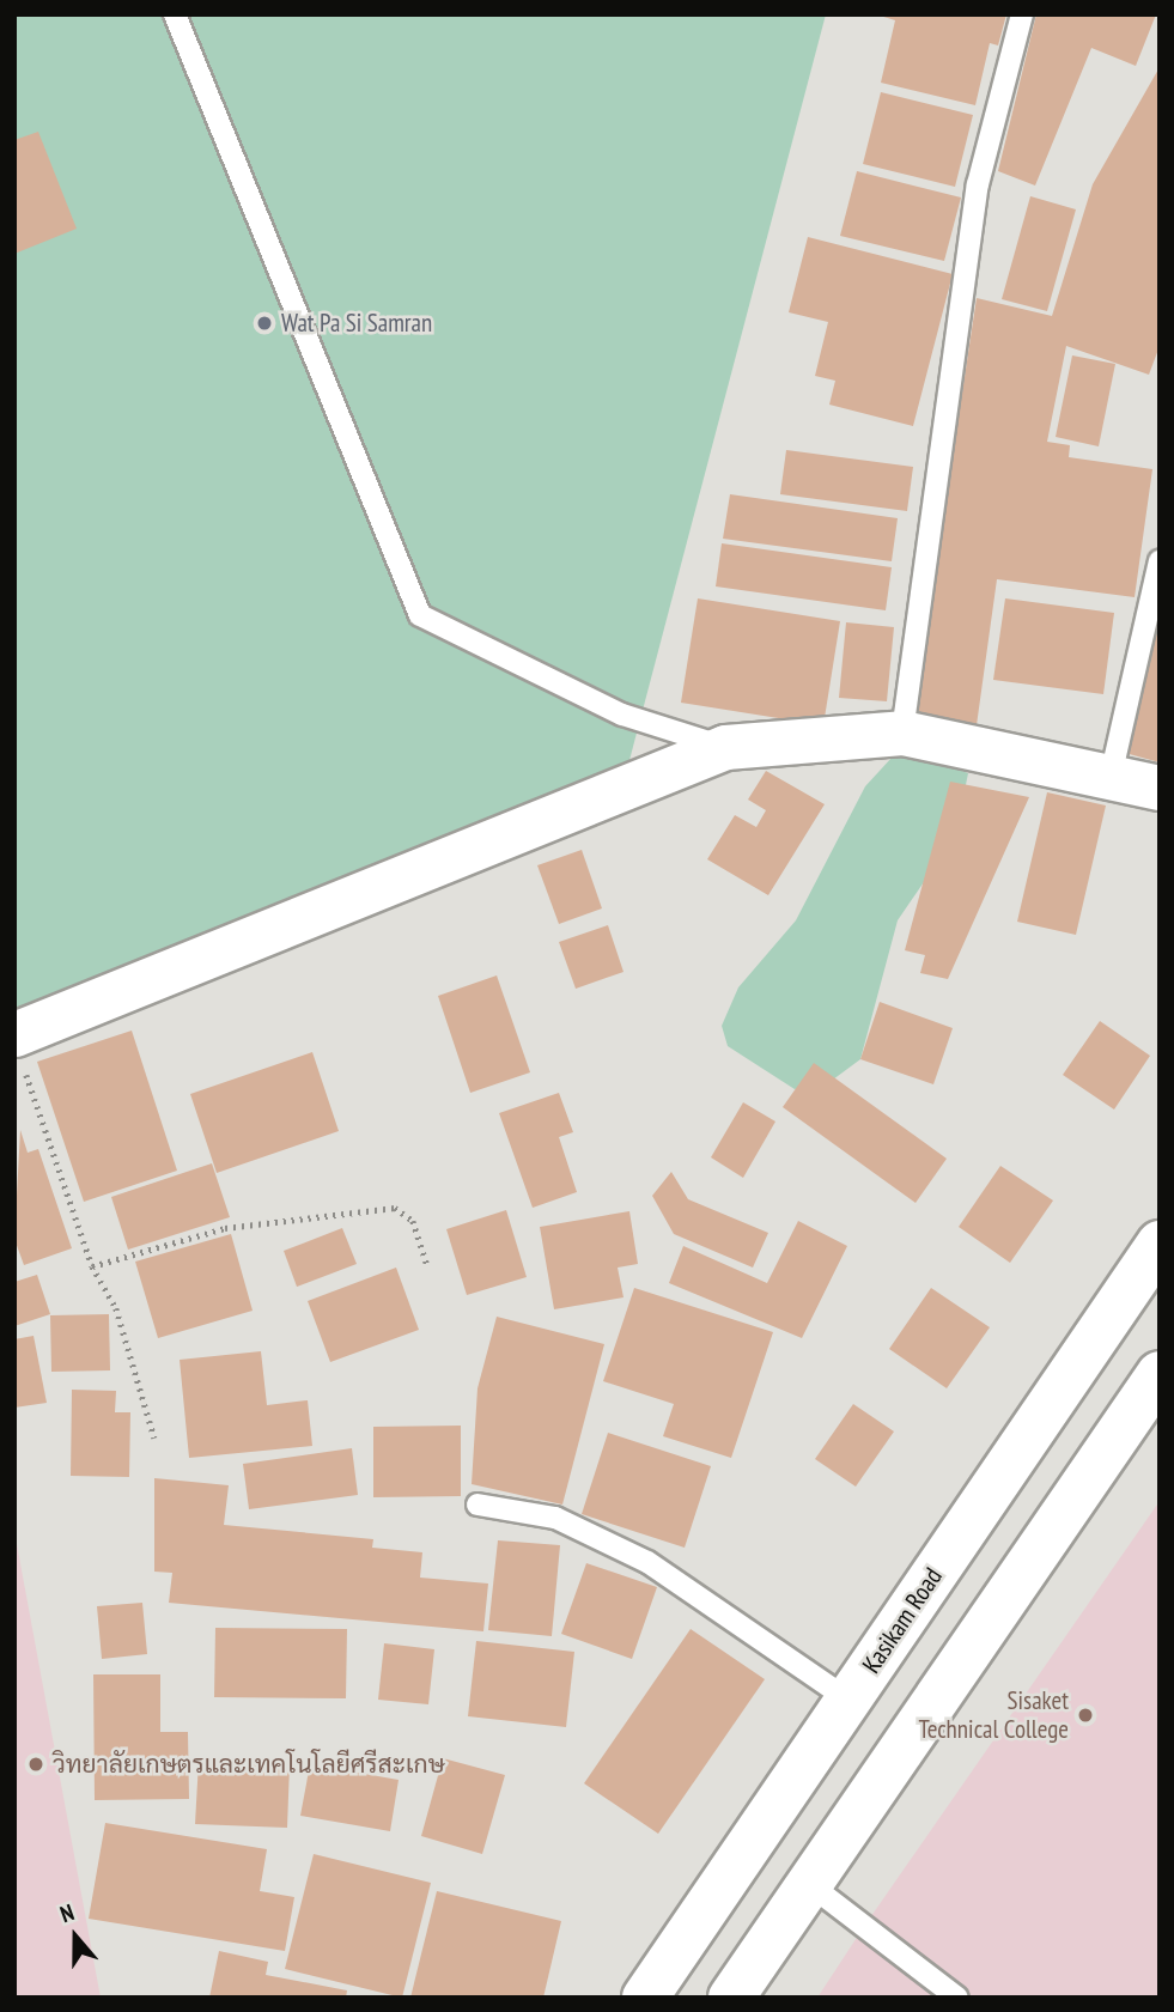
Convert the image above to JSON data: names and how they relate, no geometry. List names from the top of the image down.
{
  "streets": {
    "main road": ["Kasikam Road"]
  },
  "places": ["Wat Pa Si Samran", "Sisaket Technical College", "วิทยาลัยเกษตรและเทคโนโลยีศรีสะเกษ"],
  "north": "top"
}
